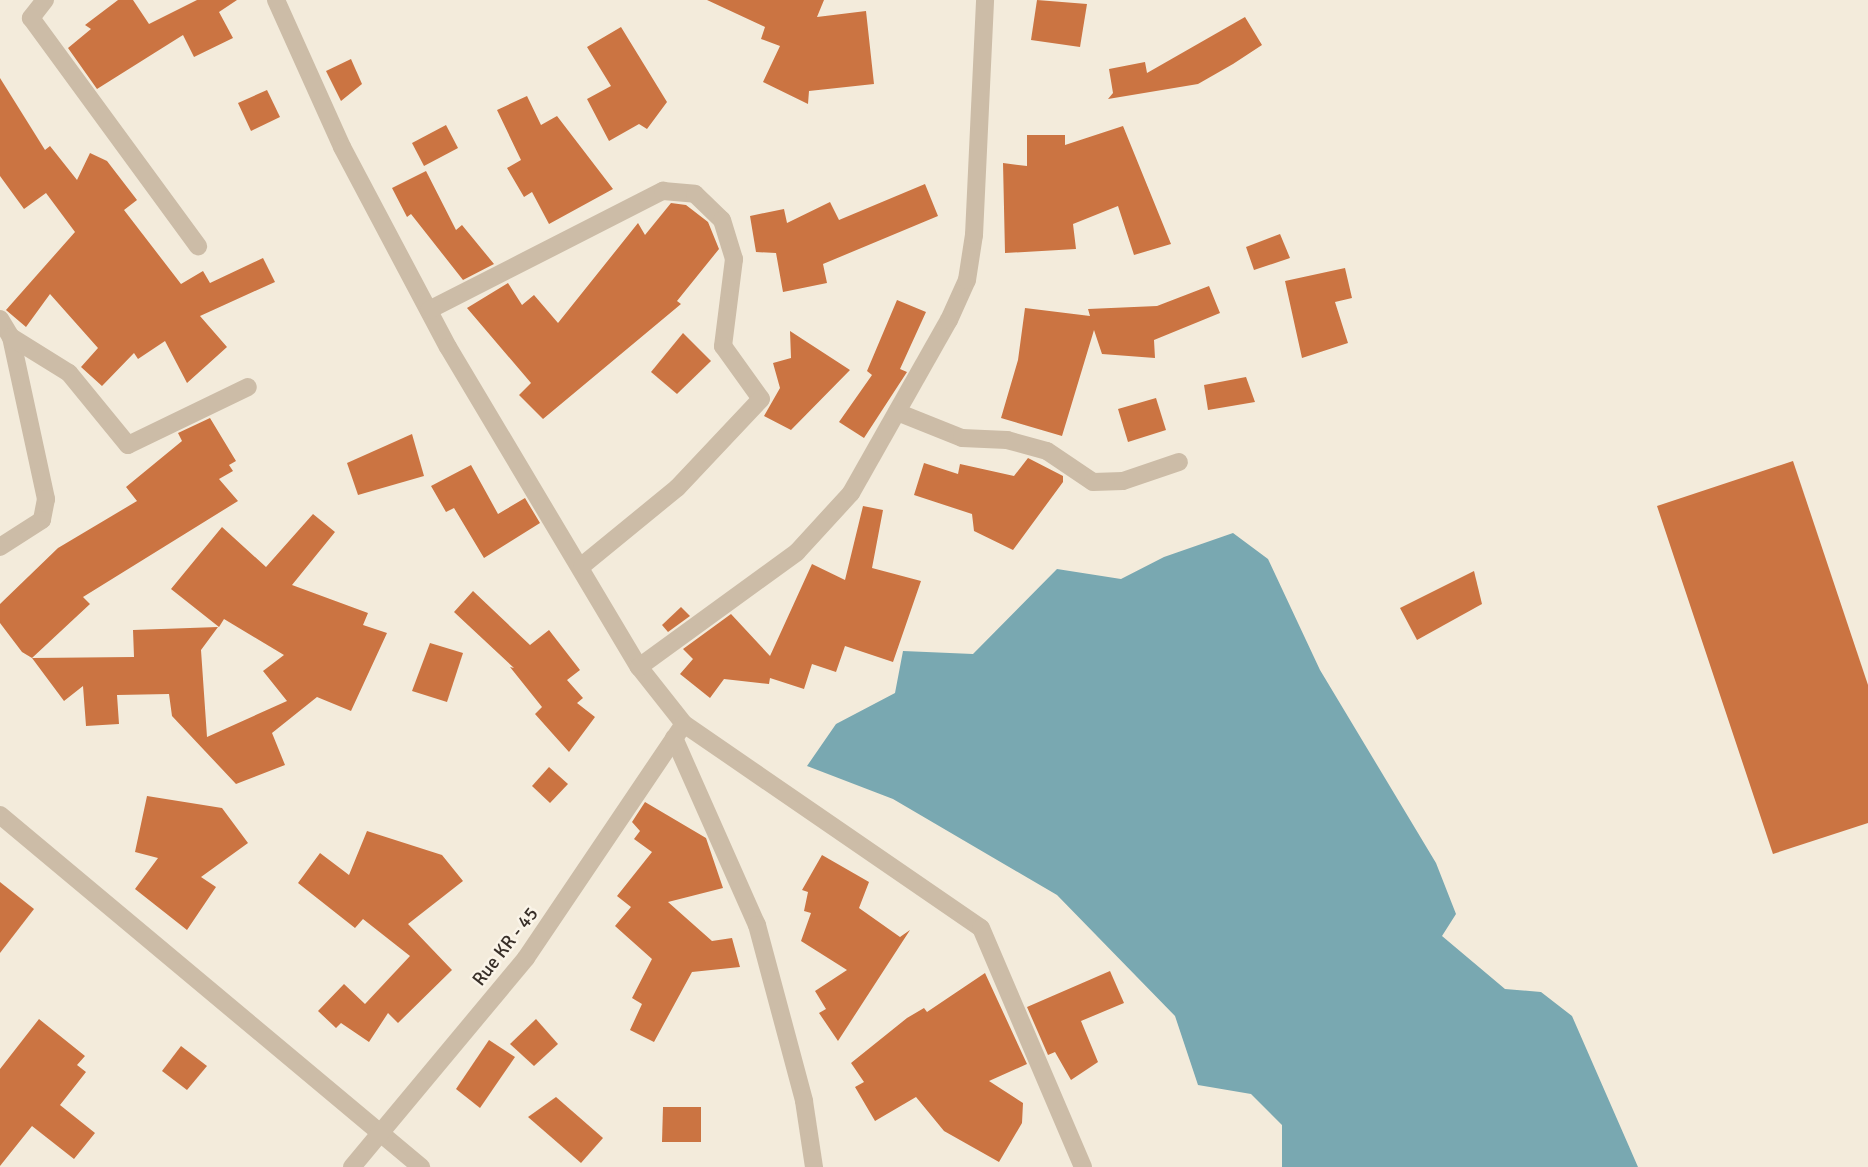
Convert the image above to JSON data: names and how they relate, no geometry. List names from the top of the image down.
{
  "streets": {
    "street": ["Rue KR - 45"]
  }
}
